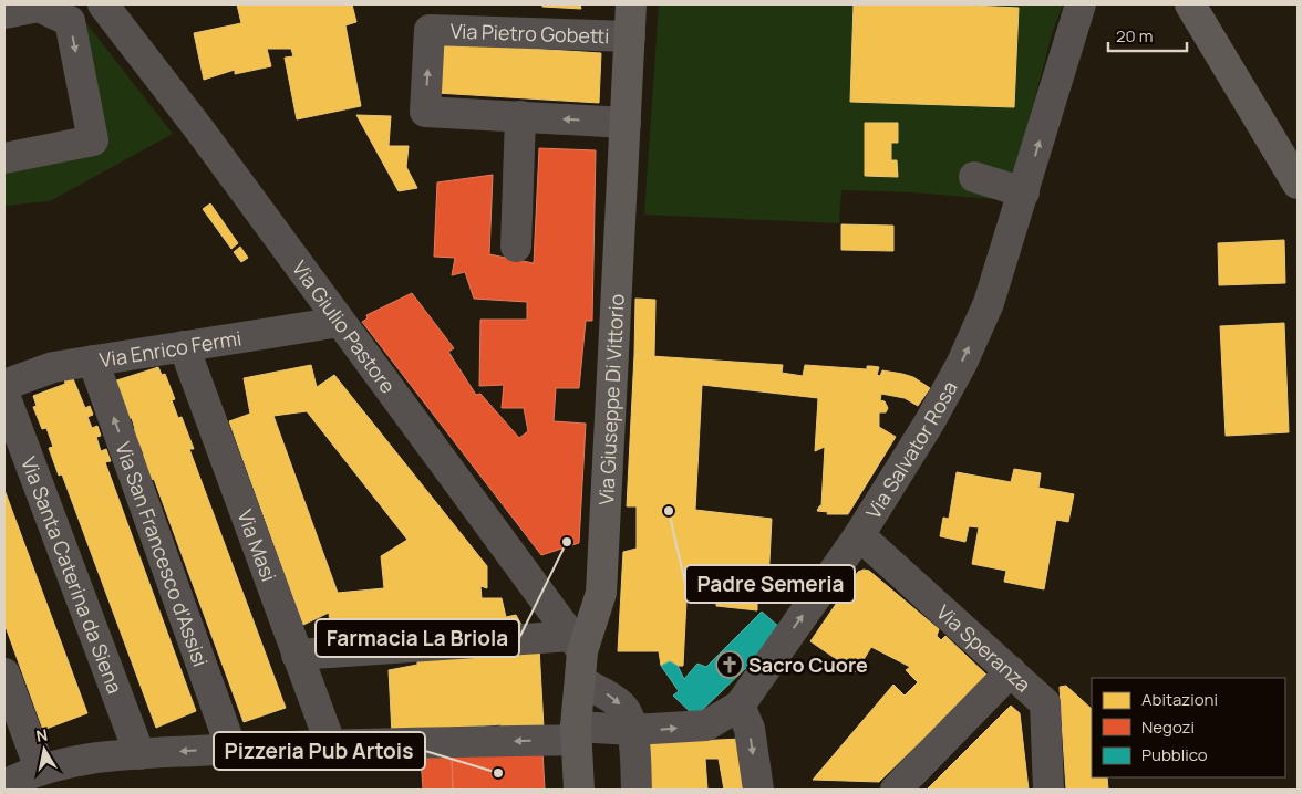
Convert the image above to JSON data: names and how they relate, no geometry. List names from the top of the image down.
{
  "streets": {
    "main road": ["Via Giuseppe Di Vittorio"],
    "street": [
      "Via Pietro Gobetti",
      "Via Giulio Pastore",
      "Via Enrico Fermi",
      "Via Salvator Rosa",
      "Via Masi",
      "Via San Francesco d'Assisi",
      "Via Santa Caterina da Siena",
      "Via Speranza"
    ]
  },
  "crossings": [
    ["Via Pietro Gobetti", "Via Giuseppe Di Vittorio"],
    ["Via Giulio Pastore", "Via Enrico Fermi"],
    ["Via Giulio Pastore", "Via Giuseppe Di Vittorio"],
    ["Via Enrico Fermi", "Via Masi"],
    ["Via Enrico Fermi", "Via San Francesco d'Assisi"],
    ["Via Giuseppe Di Vittorio", "Via Salvator Rosa"],
    ["Via Salvator Rosa", "Via Masi"],
    ["Via Salvator Rosa", "Via San Francesco d'Assisi"],
    ["Via Salvator Rosa", "Via Santa Caterina da Siena"],
    ["Via Salvator Rosa", "Via Speranza"]
  ],
  "one_way": ["Via San Francesco d'Assisi"],
  "places": {
    "other": ["Padre Semeria", "Farmacia La Briola", "Pizzeria Pub Artois"],
    "church": ["Sacro Cuore"]
  },
  "legend": ["Abitazioni", "Negozi", "Pubblico"],
  "scale_bar": "20 m",
  "north": "top"
}
